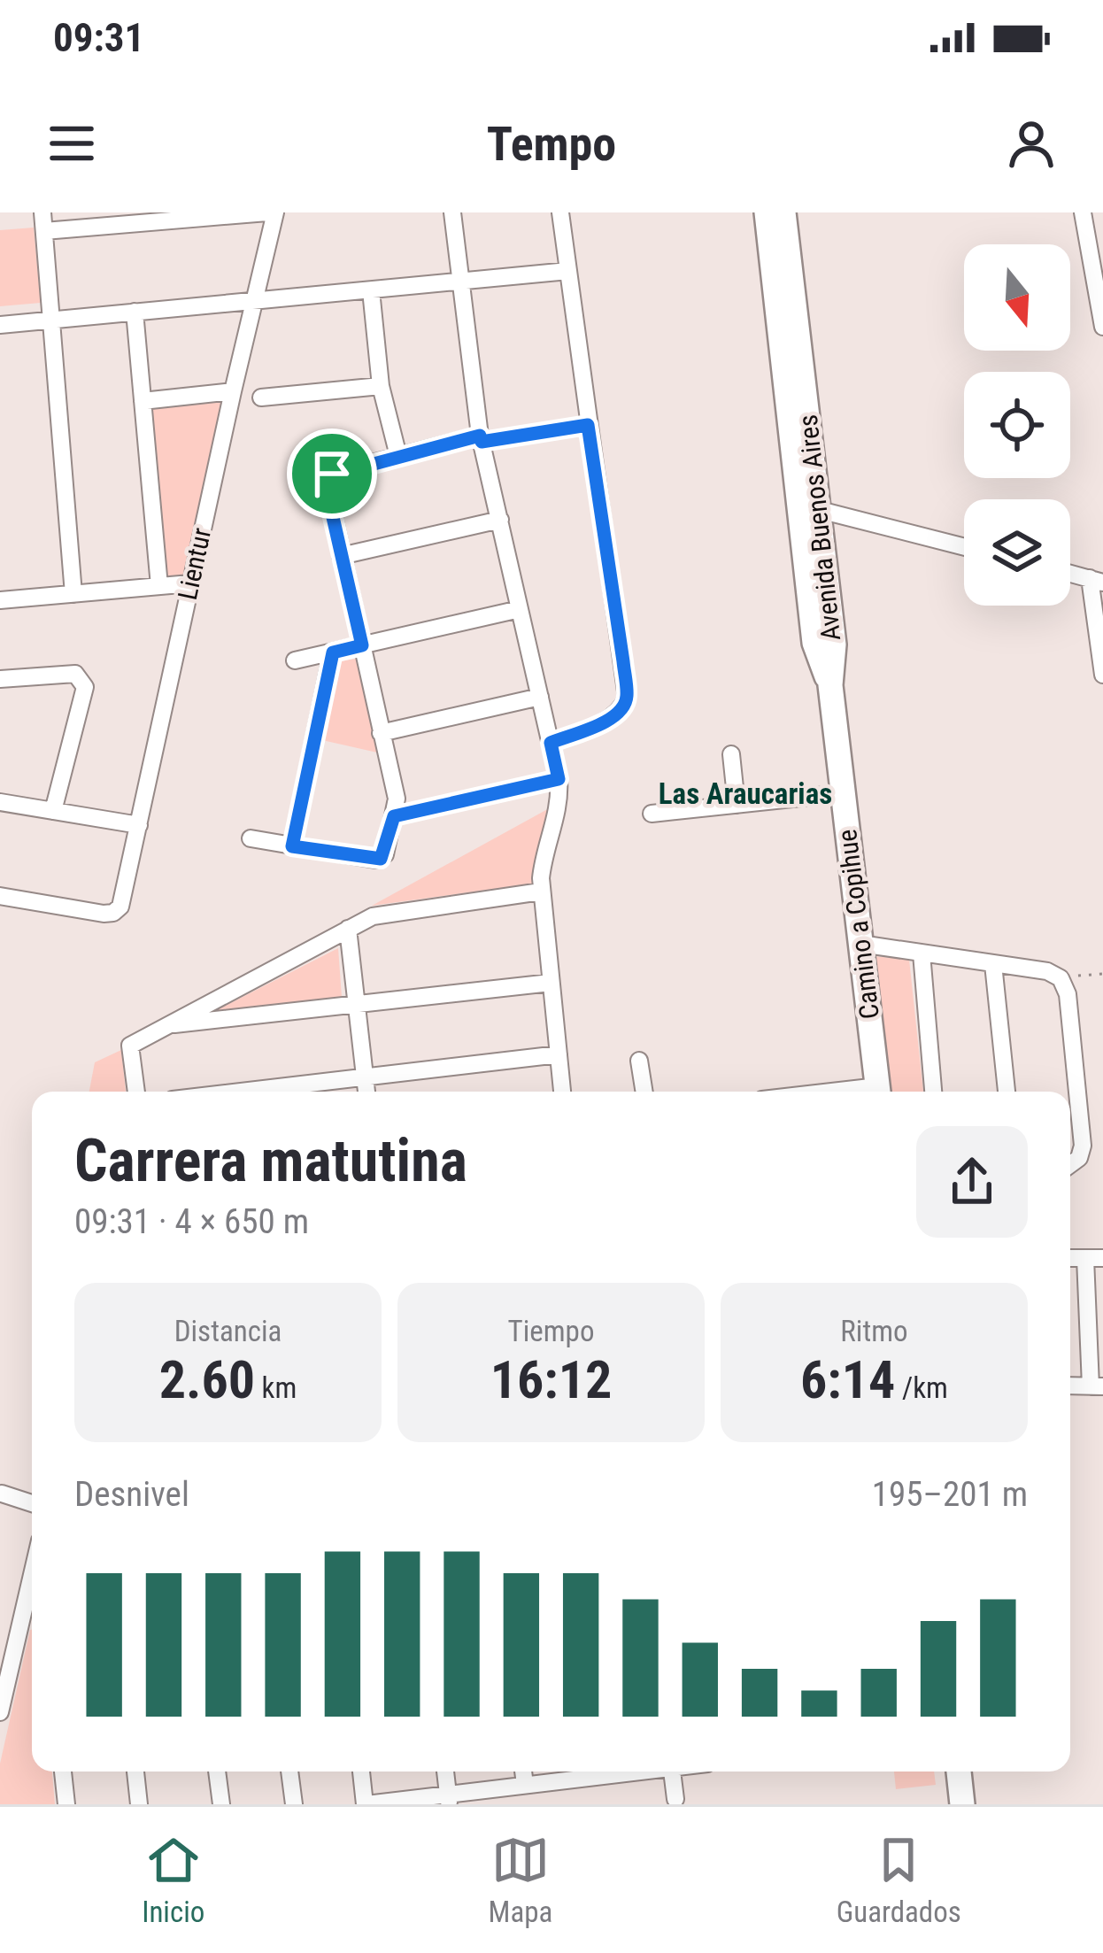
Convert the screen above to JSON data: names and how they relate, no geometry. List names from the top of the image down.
{
  "streets": {
    "street": ["Avenida Buenos Aires", "Lientur", "Camino a Copihue"]
  },
  "crossings": [
    ["Avenida Buenos Aires", "Camino a Copihue"]
  ],
  "districts": ["Las Araucarias"],
  "north": "bottom",
  "page": {
    "status": "09:31",
    "header": "Tempo",
    "heading": ["Carrera matutina", "09:31 · 4 × 650 m"],
    "stats": [
      ["Distancia", "2.60 km"],
      ["Tiempo", "16:12"],
      ["Ritmo", "6:14 /km"]
    ],
    "chart": ["Desnivel", "195–201 m"],
    "tabs": ["Inicio", "Mapa", "Guardados"]
  }
}
